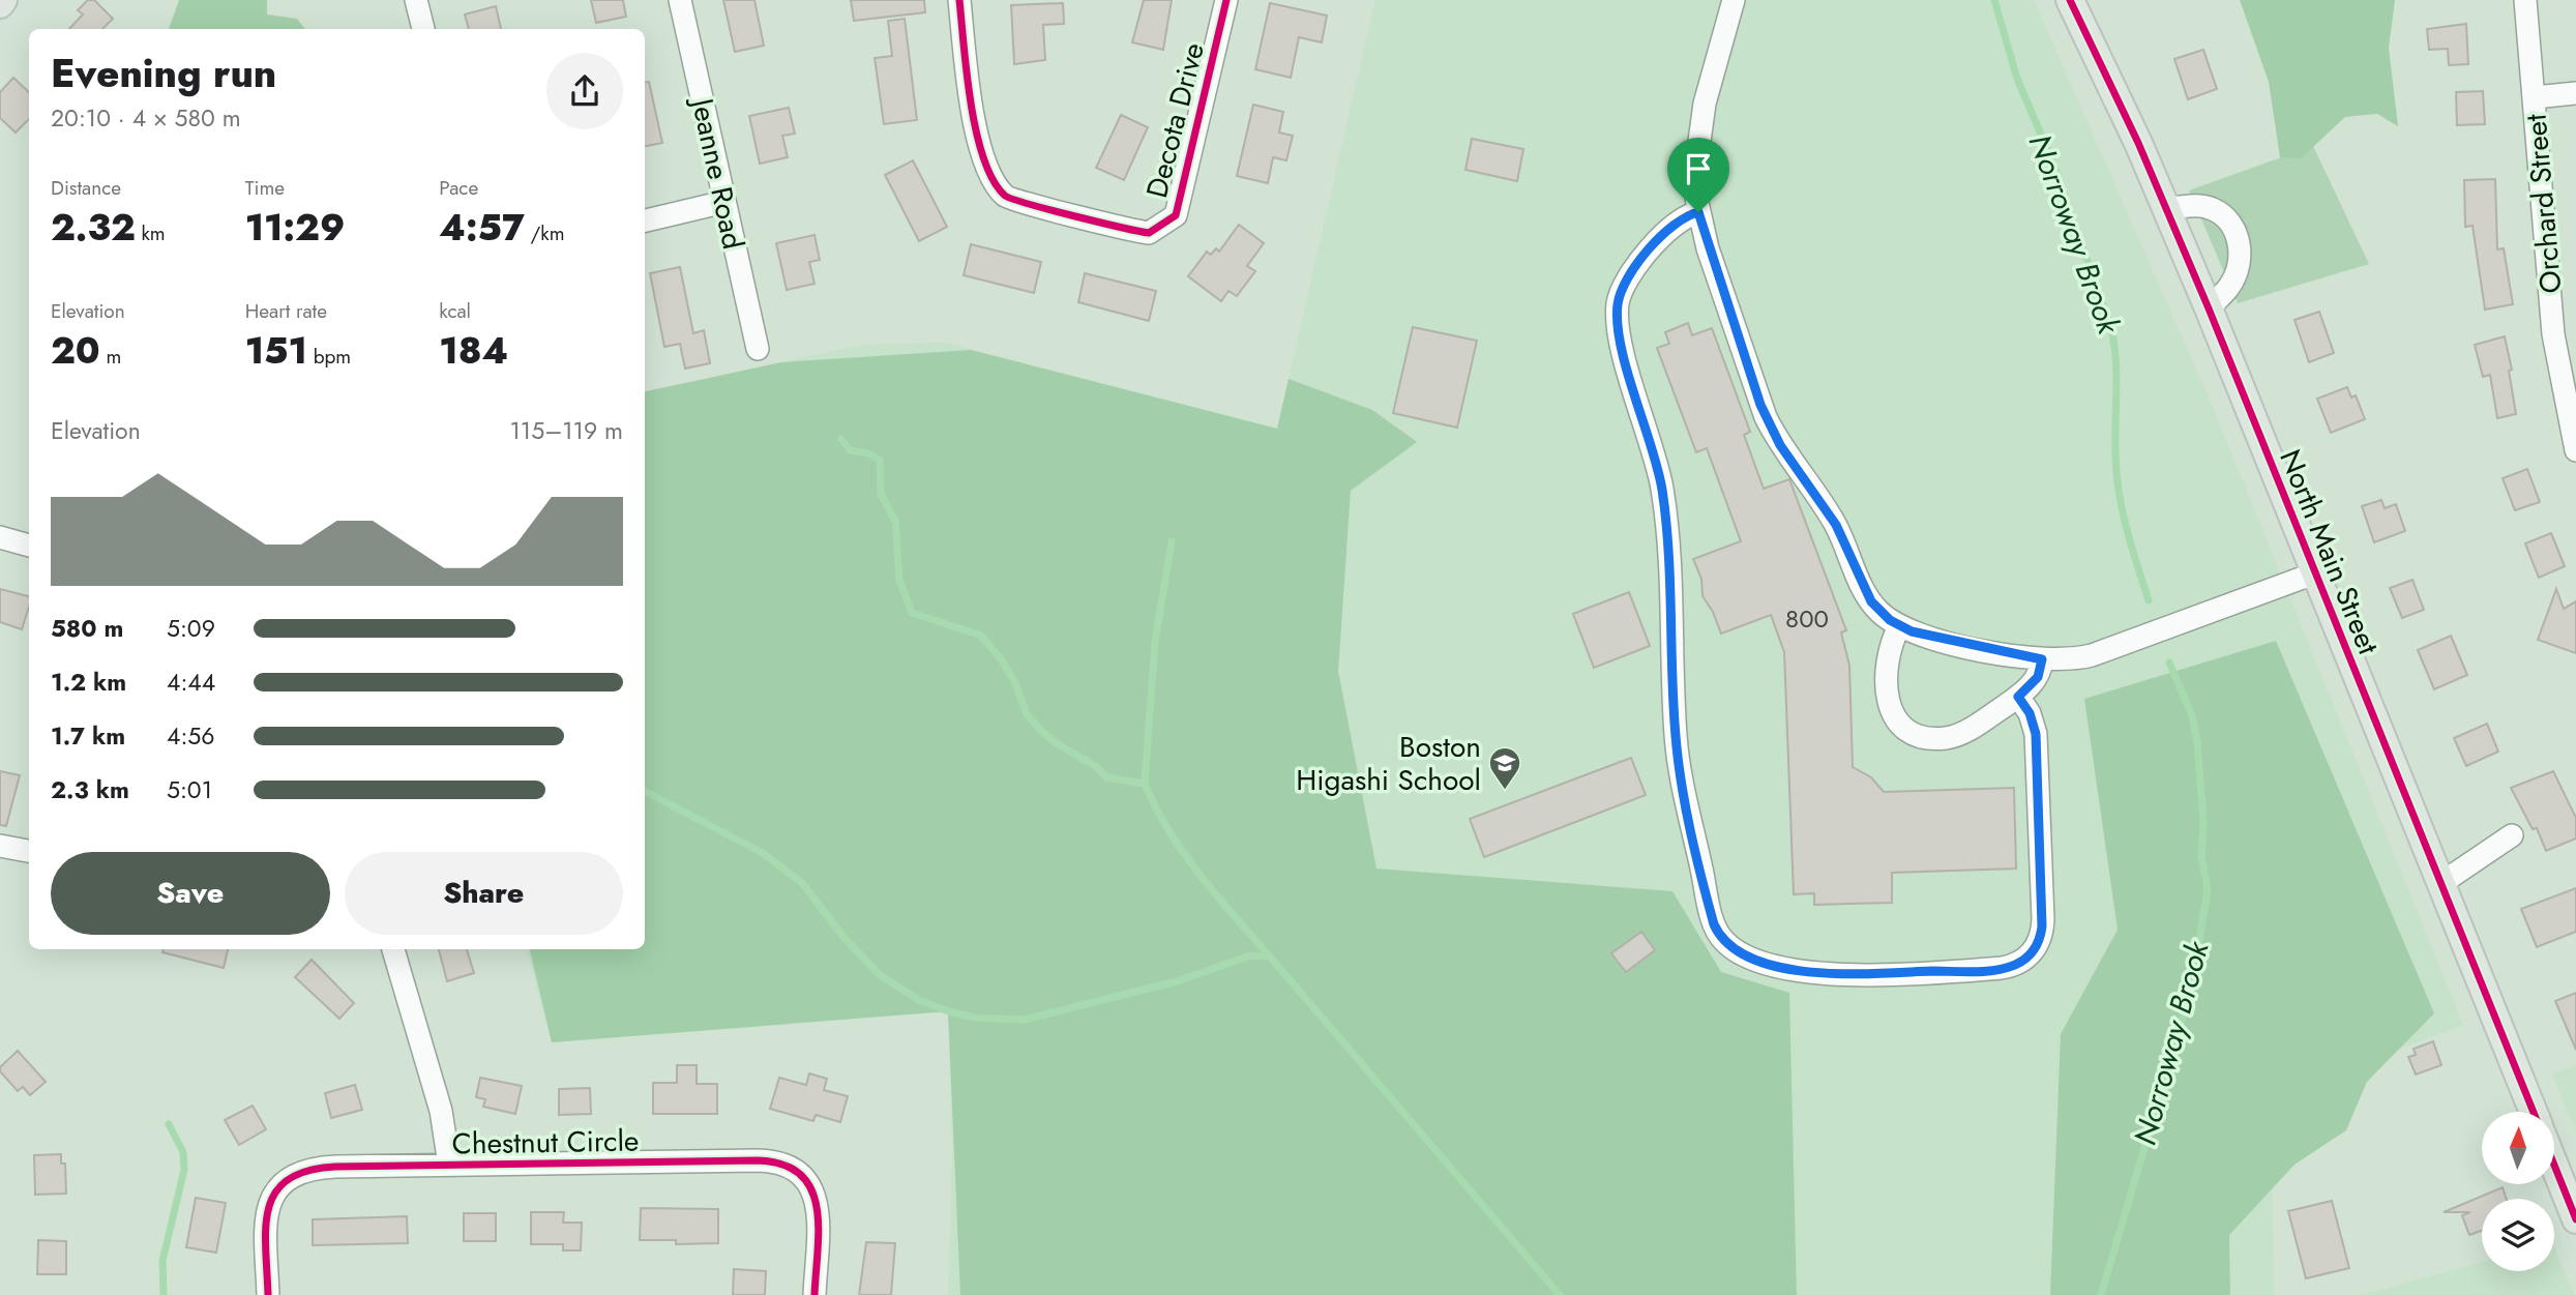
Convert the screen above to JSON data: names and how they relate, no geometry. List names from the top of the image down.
{
  "streets": {
    "main road": ["North Main Street"],
    "street": [
      "Decota Drive",
      "Jeanne Road",
      "Orchard Street",
      "Chestnut Circle"
    ]
  },
  "water": ["Norroway Brook"],
  "places": {
    "school or university": ["Boston Higashi School"]
  },
  "house_numbers": ["800"],
  "north": "top",
  "page": {
    "heading": ["Evening run", "20:10 · 4 × 580 m"],
    "stats": [
      ["Distance", "2.32 km"],
      ["Time", "11:29"],
      ["Pace", "4:57 /km"],
      ["Elevation", "20 m"],
      ["Heart rate", "151 bpm"],
      ["kcal", "184"]
    ],
    "chart": ["Elevation", "115–119 m"],
    "list": [
      {
        "name": "580 m",
        "note": "5:09"
      },
      {
        "name": "1.2 km",
        "note": "4:44"
      },
      {
        "name": "1.7 km",
        "note": "4:56"
      },
      {
        "name": "2.3 km",
        "note": "5:01"
      }
    ],
    "buttons": ["Save", "Share"]
  }
}
